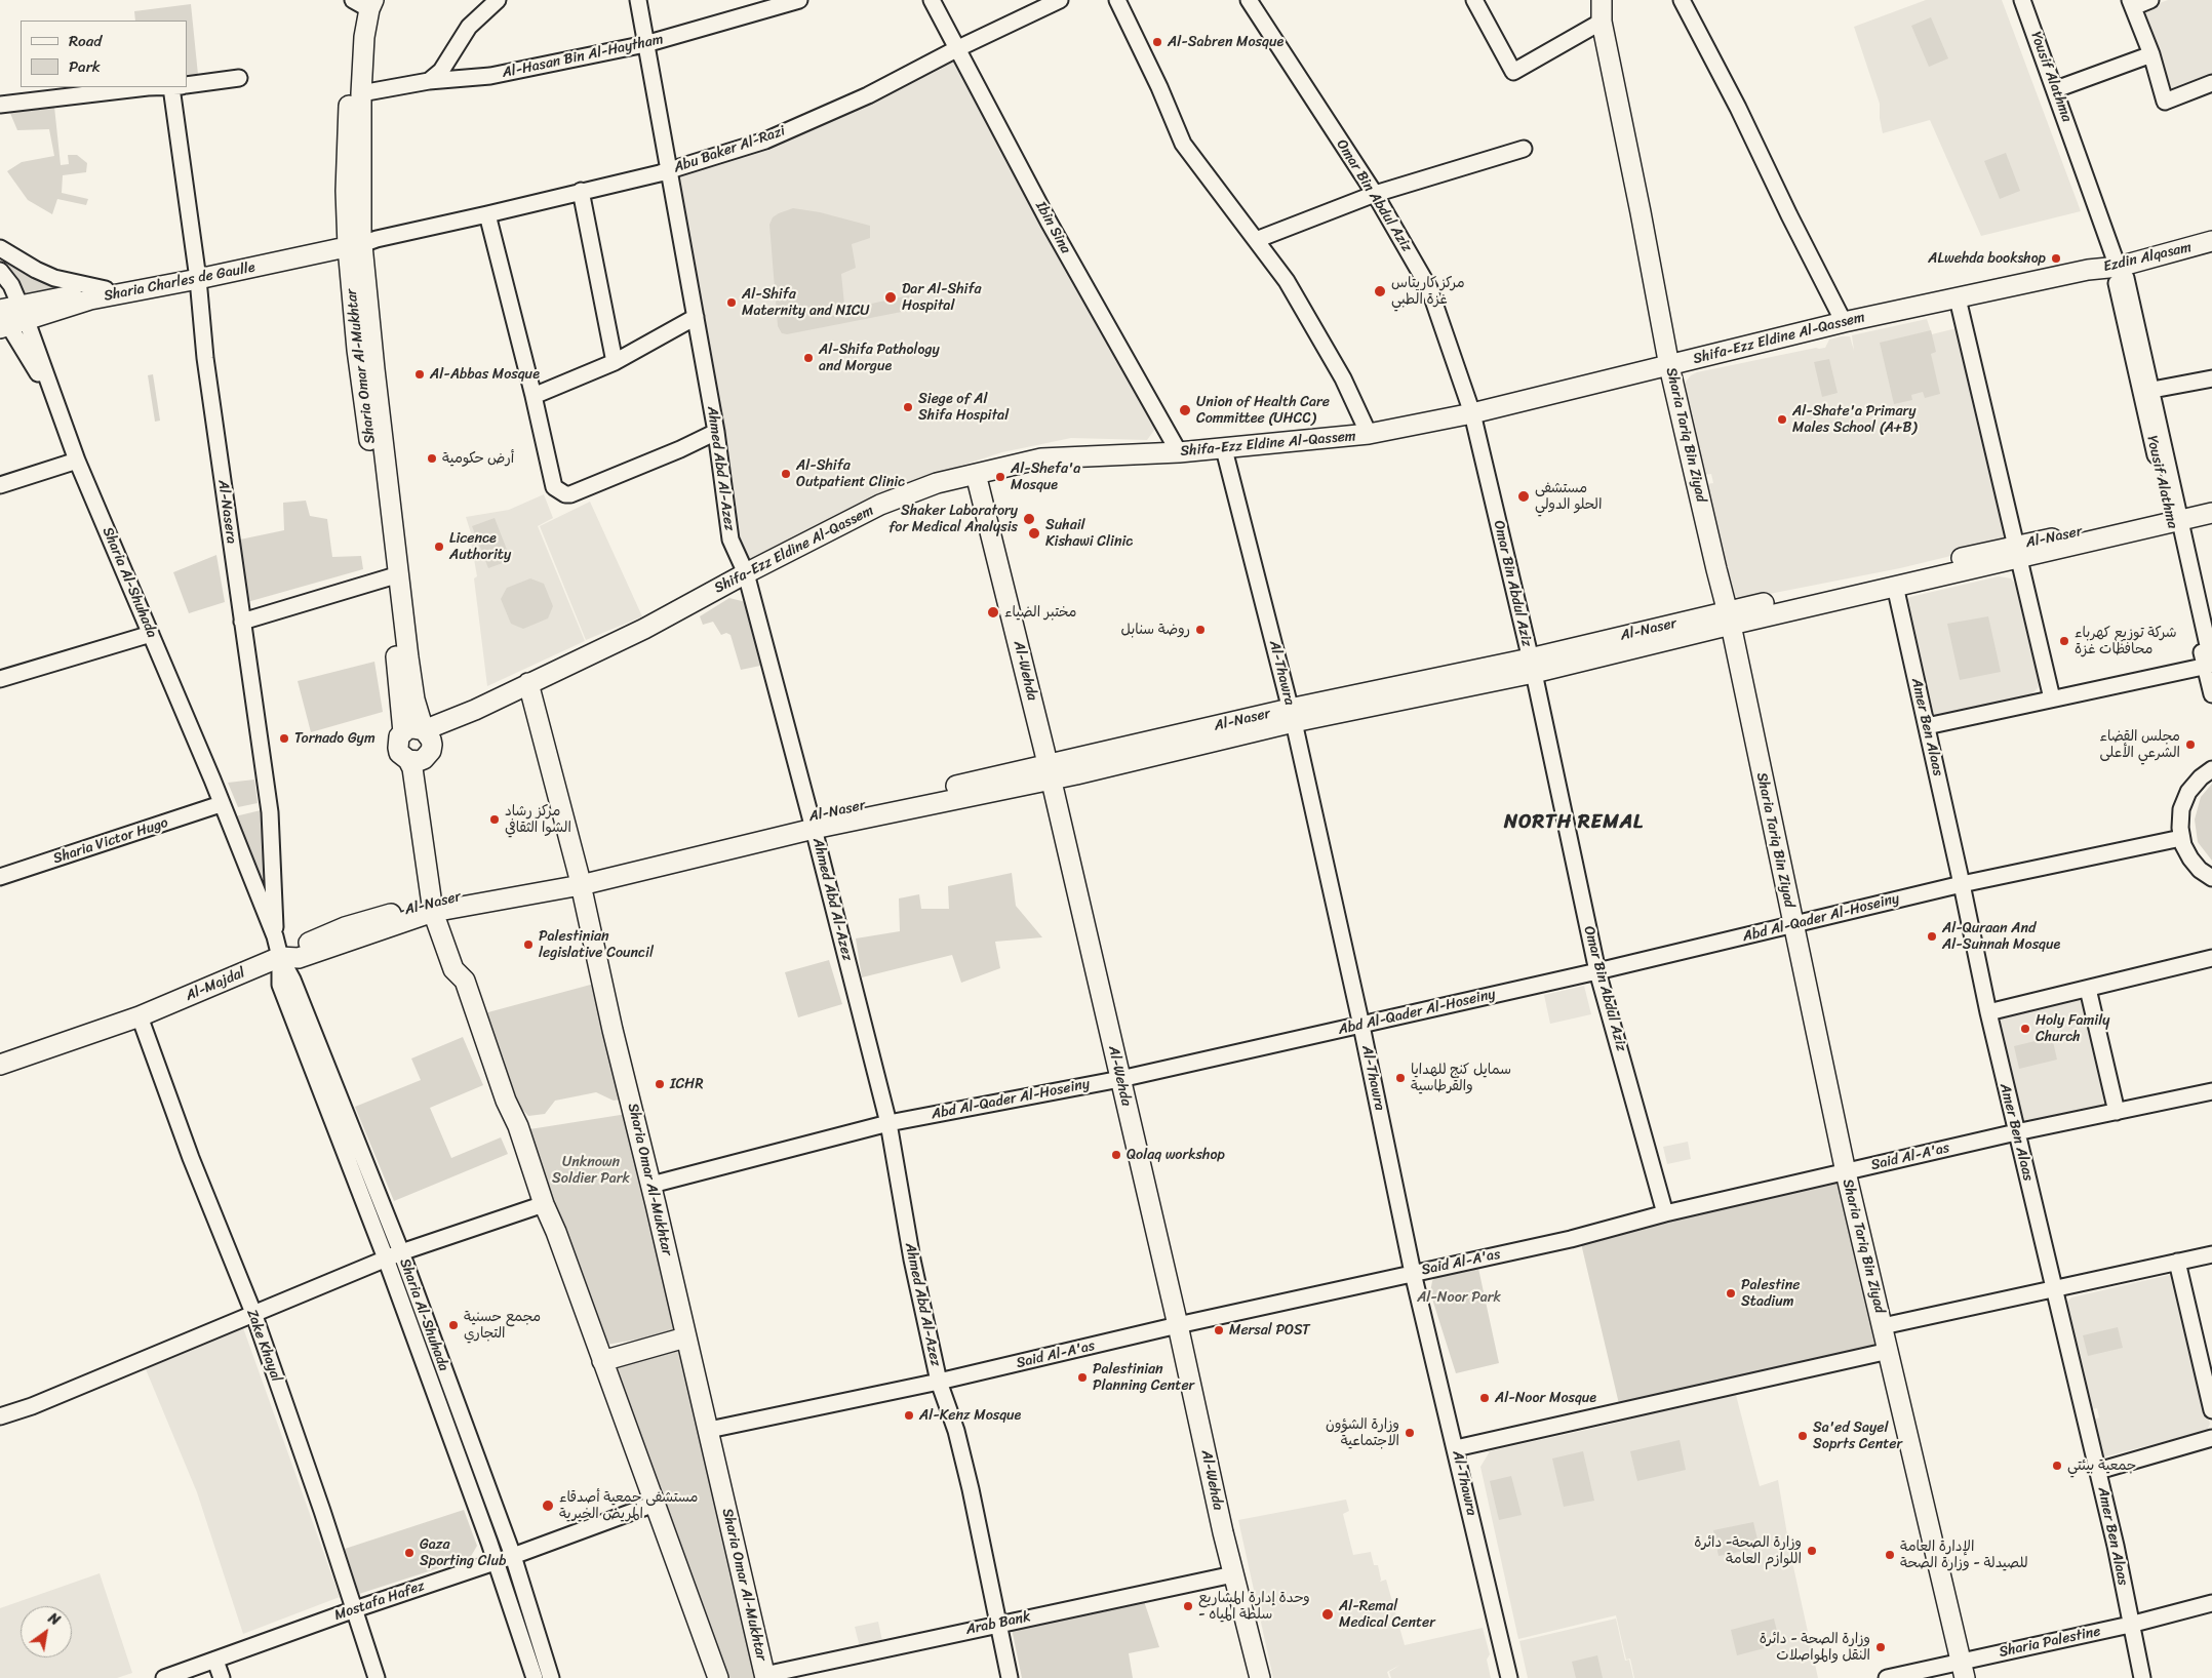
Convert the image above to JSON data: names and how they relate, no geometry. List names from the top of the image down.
{
  "streets": {
    "main road": [
      "Ezdin Alqasam",
      "Sharia Charles de Gaulle",
      "Shifa-Ezz Eldine Al-Qassem",
      "Sharia Omar Al-Mukhtar",
      "Sharia Tariq Bin Ziyad",
      "Al-Naser",
      "Al-Wehda",
      "Al-Majdal"
    ],
    "street": [
      "Al-Hasan Bin Al-Haytham",
      "Yousif Alathma",
      "Abu Baker Al-Razi",
      "Omar Bin Abdul Aziz",
      "Ibin Sina",
      "Ahmed Abd Al-Azez",
      "Al-Nasera",
      "Sharia Al-Shuhada",
      "Al-Thawra",
      "Amer Ben Alaas",
      "Sharia Victor Hugo",
      "Abd Al-Qader Al-Hoseiny",
      "Said Al-A'as",
      "Zake Khayal",
      "Mostafa Hafez",
      "Arab Bank",
      "Sharia Palestine"
    ]
  },
  "crossings": [
    ["Al-Hasan Bin Al-Haytham", "Sharia Omar Al-Mukhtar"],
    ["Al-Hasan Bin Al-Haytham", "Ahmed Abd Al-Azez"],
    ["Yousif Alathma", "Ezdin Alqasam"],
    ["Yousif Alathma", "Al-Naser"],
    ["Abu Baker Al-Razi", "Ibin Sina"],
    ["Abu Baker Al-Razi", "Sharia Charles de Gaulle"],
    ["Abu Baker Al-Razi", "Sharia Omar Al-Mukhtar"],
    ["Abu Baker Al-Razi", "Ahmed Abd Al-Azez"],
    ["Omar Bin Abdul Aziz", "Shifa-Ezz Eldine Al-Qassem"],
    ["Omar Bin Abdul Aziz", "Al-Naser"],
    ["Omar Bin Abdul Aziz", "Abd Al-Qader Al-Hoseiny"],
    ["Omar Bin Abdul Aziz", "Said Al-A'as"],
    ["Ibin Sina", "Shifa-Ezz Eldine Al-Qassem"],
    ["Ezdin Alqasam", "Shifa-Ezz Eldine Al-Qassem"],
    ["Sharia Charles de Gaulle", "Sharia Omar Al-Mukhtar"],
    ["Sharia Charles de Gaulle", "Al-Nasera"],
    ["Sharia Charles de Gaulle", "Sharia Al-Shuhada"],
    ["Shifa-Ezz Eldine Al-Qassem", "Sharia Omar Al-Mukhtar"],
    ["Shifa-Ezz Eldine Al-Qassem", "Sharia Tariq Bin Ziyad"],
    ["Shifa-Ezz Eldine Al-Qassem", "Ahmed Abd Al-Azez"],
    ["Shifa-Ezz Eldine Al-Qassem", "Al-Wehda"],
    ["Shifa-Ezz Eldine Al-Qassem", "Al-Thawra"],
    ["Sharia Omar Al-Mukhtar", "Al-Naser"],
    ["Sharia Omar Al-Mukhtar", "Abd Al-Qader Al-Hoseiny"],
    ["Sharia Omar Al-Mukhtar", "Said Al-A'as"],
    ["Sharia Omar Al-Mukhtar", "Arab Bank"],
    ["Sharia Tariq Bin Ziyad", "Al-Naser"],
    ["Sharia Tariq Bin Ziyad", "Abd Al-Qader Al-Hoseiny"],
    ["Sharia Tariq Bin Ziyad", "Said Al-A'as"],
    ["Sharia Tariq Bin Ziyad", "Sharia Palestine"],
    ["Ahmed Abd Al-Azez", "Al-Naser"],
    ["Ahmed Abd Al-Azez", "Abd Al-Qader Al-Hoseiny"],
    ["Ahmed Abd Al-Azez", "Said Al-A'as"],
    ["Ahmed Abd Al-Azez", "Arab Bank"],
    ["Al-Nasera", "Sharia Al-Shuhada"],
    ["Al-Naser", "Al-Wehda"],
    ["Al-Naser", "Al-Thawra"],
    ["Al-Naser", "Amer Ben Alaas"],
    ["Al-Naser", "Al-Majdal"],
    ["Sharia Al-Shuhada", "Sharia Victor Hugo"],
    ["Sharia Al-Shuhada", "Al-Majdal"],
    ["Sharia Al-Shuhada", "Mostafa Hafez"],
    ["Al-Wehda", "Abd Al-Qader Al-Hoseiny"],
    ["Al-Wehda", "Said Al-A'as"],
    ["Al-Wehda", "Arab Bank"],
    ["Al-Thawra", "Abd Al-Qader Al-Hoseiny"],
    ["Al-Thawra", "Said Al-A'as"],
    ["Amer Ben Alaas", "Abd Al-Qader Al-Hoseiny"],
    ["Amer Ben Alaas", "Said Al-A'as"],
    ["Amer Ben Alaas", "Sharia Palestine"],
    ["Al-Majdal", "Zake Khayal"],
    ["Zake Khayal", "Mostafa Hafez"]
  ],
  "districts": ["NORTH REMAL"],
  "parks": ["Unknown Soldier Park", "Al-Noor Park"],
  "places": [
    "Al-Sabren Mosque",
    "ALwehda bookshop",
    "مركز كاريتاس غزة الطبي",
    "Dar Al-Shifa Hospital",
    "Al-Shifa Maternity and NICU",
    "Al-Shifa Pathology and Morgue",
    "Al-Abbas Mosque",
    "Siege of Al Shifa Hospital",
    "Union of Health Care Committee (UHCC)",
    "Al-Shate'a Primary Males School (A+B)",
    "أرض حكومية",
    "Al-Shifa Outpatient Clinic",
    "Al-Shefa'a Mosque",
    "مستشفى الحلو الدولي",
    "Shaker Laboratory for Medical Analysis",
    "Suhail Kishawi Clinic",
    "Licence Authority",
    "مختبر الضياء",
    "روضة سنابل",
    "شركة توزيع كهرباء محافظات غزة",
    "Tornado Gym",
    "مجلس القضاء الشرعي الأعلى",
    "مركز رشاد الشوا الثقافي",
    "Al-Quraan And Al-Sunnah Mosque",
    "Palestinian legislative Council",
    "Holy Family Church",
    "سمايل كنج للهدايا والقرطاسية",
    "ICHR",
    "Qolaq workshop",
    "Palestine Stadium",
    "مجمع حسنية التجاري",
    "Mersal POST",
    "Palestinian Planning Center",
    "Al-Noor Mosque",
    "Al-Kenz Mosque",
    "وزارة الشؤون الاجتماعية",
    "Sa'ed Sayel Soprts Center",
    "جمعية بيئتي",
    "مستشفى جمعية أصدقاء المريض الخيرية",
    "وزارة الصحة- دائرة اللوازم العامة",
    "Gaza Sporting Club",
    "الإدارة العامة للصيدلة - وزارة الصحة",
    "وحدة إدارة المشاريع - سلطة المياه",
    "Al-Remal Medical Center",
    "وزارة الصحة - دائرة النقل والمواصلات"
  ],
  "legend": ["Road", "Park"],
  "north": "top right"
}
